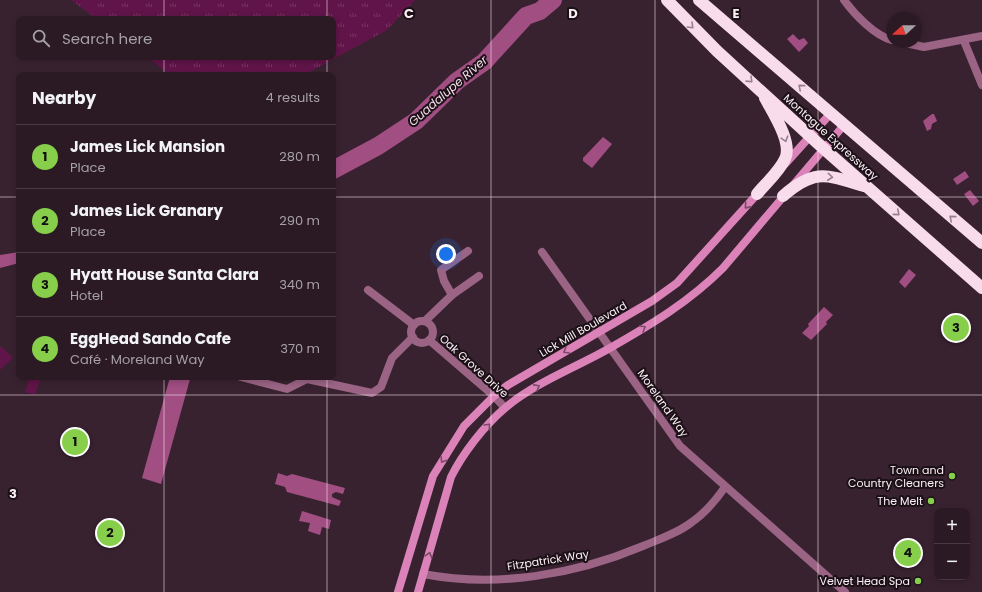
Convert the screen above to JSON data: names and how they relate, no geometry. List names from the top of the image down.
{
  "streets": {
    "highway": ["Montague Expressway"],
    "main road": ["Lick Mill Boulevard"],
    "street": ["Oak Grove Drive", "Moreland Way", "Fitzpatrick Way"]
  },
  "crossings": [
    ["Montague Expressway", "Lick Mill Boulevard"],
    ["Lick Mill Boulevard", "Oak Grove Drive"],
    ["Lick Mill Boulevard", "Moreland Way"],
    ["Moreland Way", "Fitzpatrick Way"]
  ],
  "water": ["Guadalupe River"],
  "places": ["Town and Country Cleaners", "The Melt", "Velvet Head Spa"],
  "north": "left",
  "page": {
    "search": "Search here",
    "heading": ["Nearby", "4 results"],
    "list": [
      {
        "mark": "1",
        "name": "James Lick Mansion",
        "note": "Place",
        "value": "280 m"
      },
      {
        "mark": "2",
        "name": "James Lick Granary",
        "note": "Place",
        "value": "290 m"
      },
      {
        "mark": "3",
        "name": "Hyatt House Santa Clara",
        "note": "Hotel",
        "value": "340 m"
      },
      {
        "mark": "4",
        "name": "EggHead Sando Cafe",
        "note": "Café · Moreland Way",
        "value": "370 m"
      }
    ],
    "pins": [
      "3",
      "1",
      "2",
      "4"
    ],
    "map_buttons": ["+", "−"]
  },
  "grid": {
    "columns": ["C", "D", "E"],
    "rows": ["3"]
  }
}
